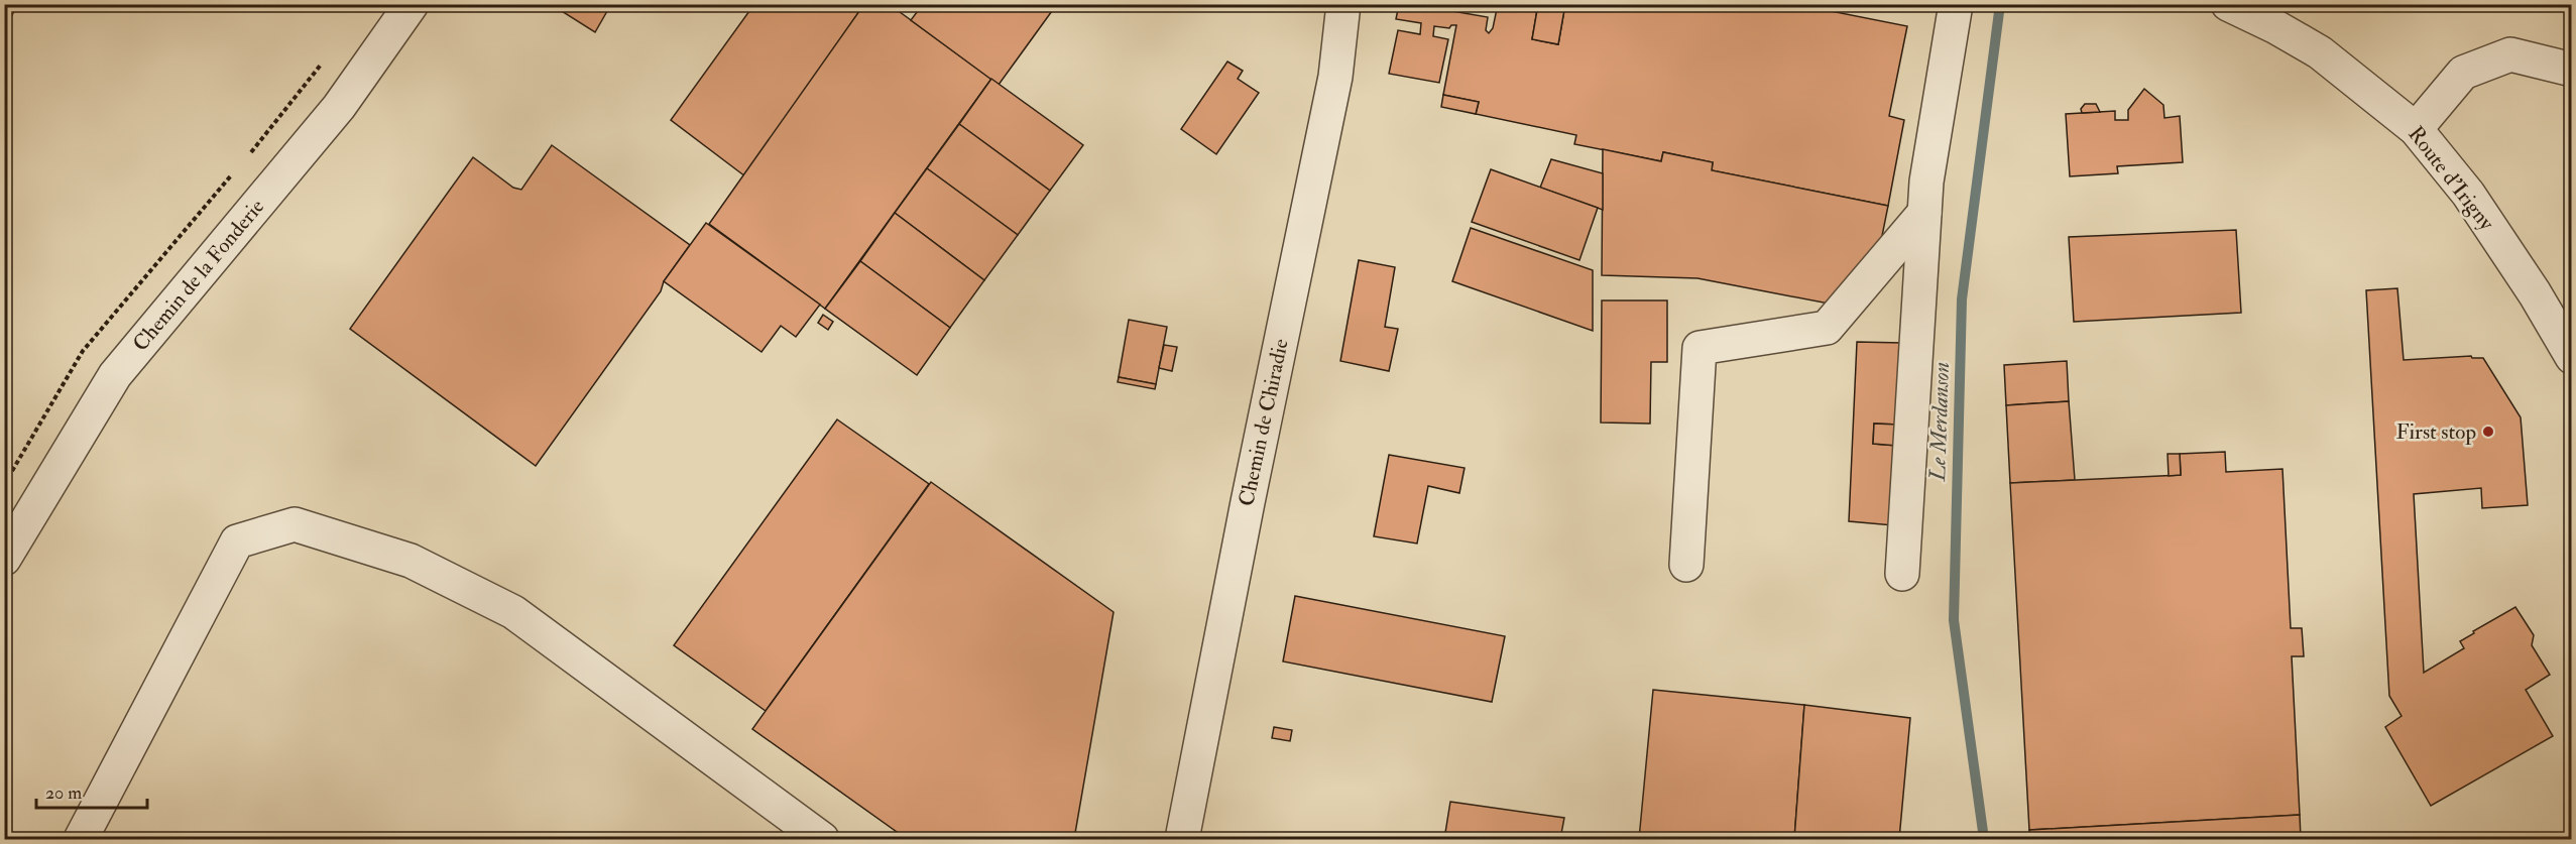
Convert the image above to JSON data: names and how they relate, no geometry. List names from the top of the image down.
{
  "streets": {
    "street": ["Route d'Irigny", "Chemin de la Fonderie", "Chemin de Chiradie"]
  },
  "water": ["Le Merdanson"],
  "places": ["First stop"],
  "scale_bar": "20 m"
}
